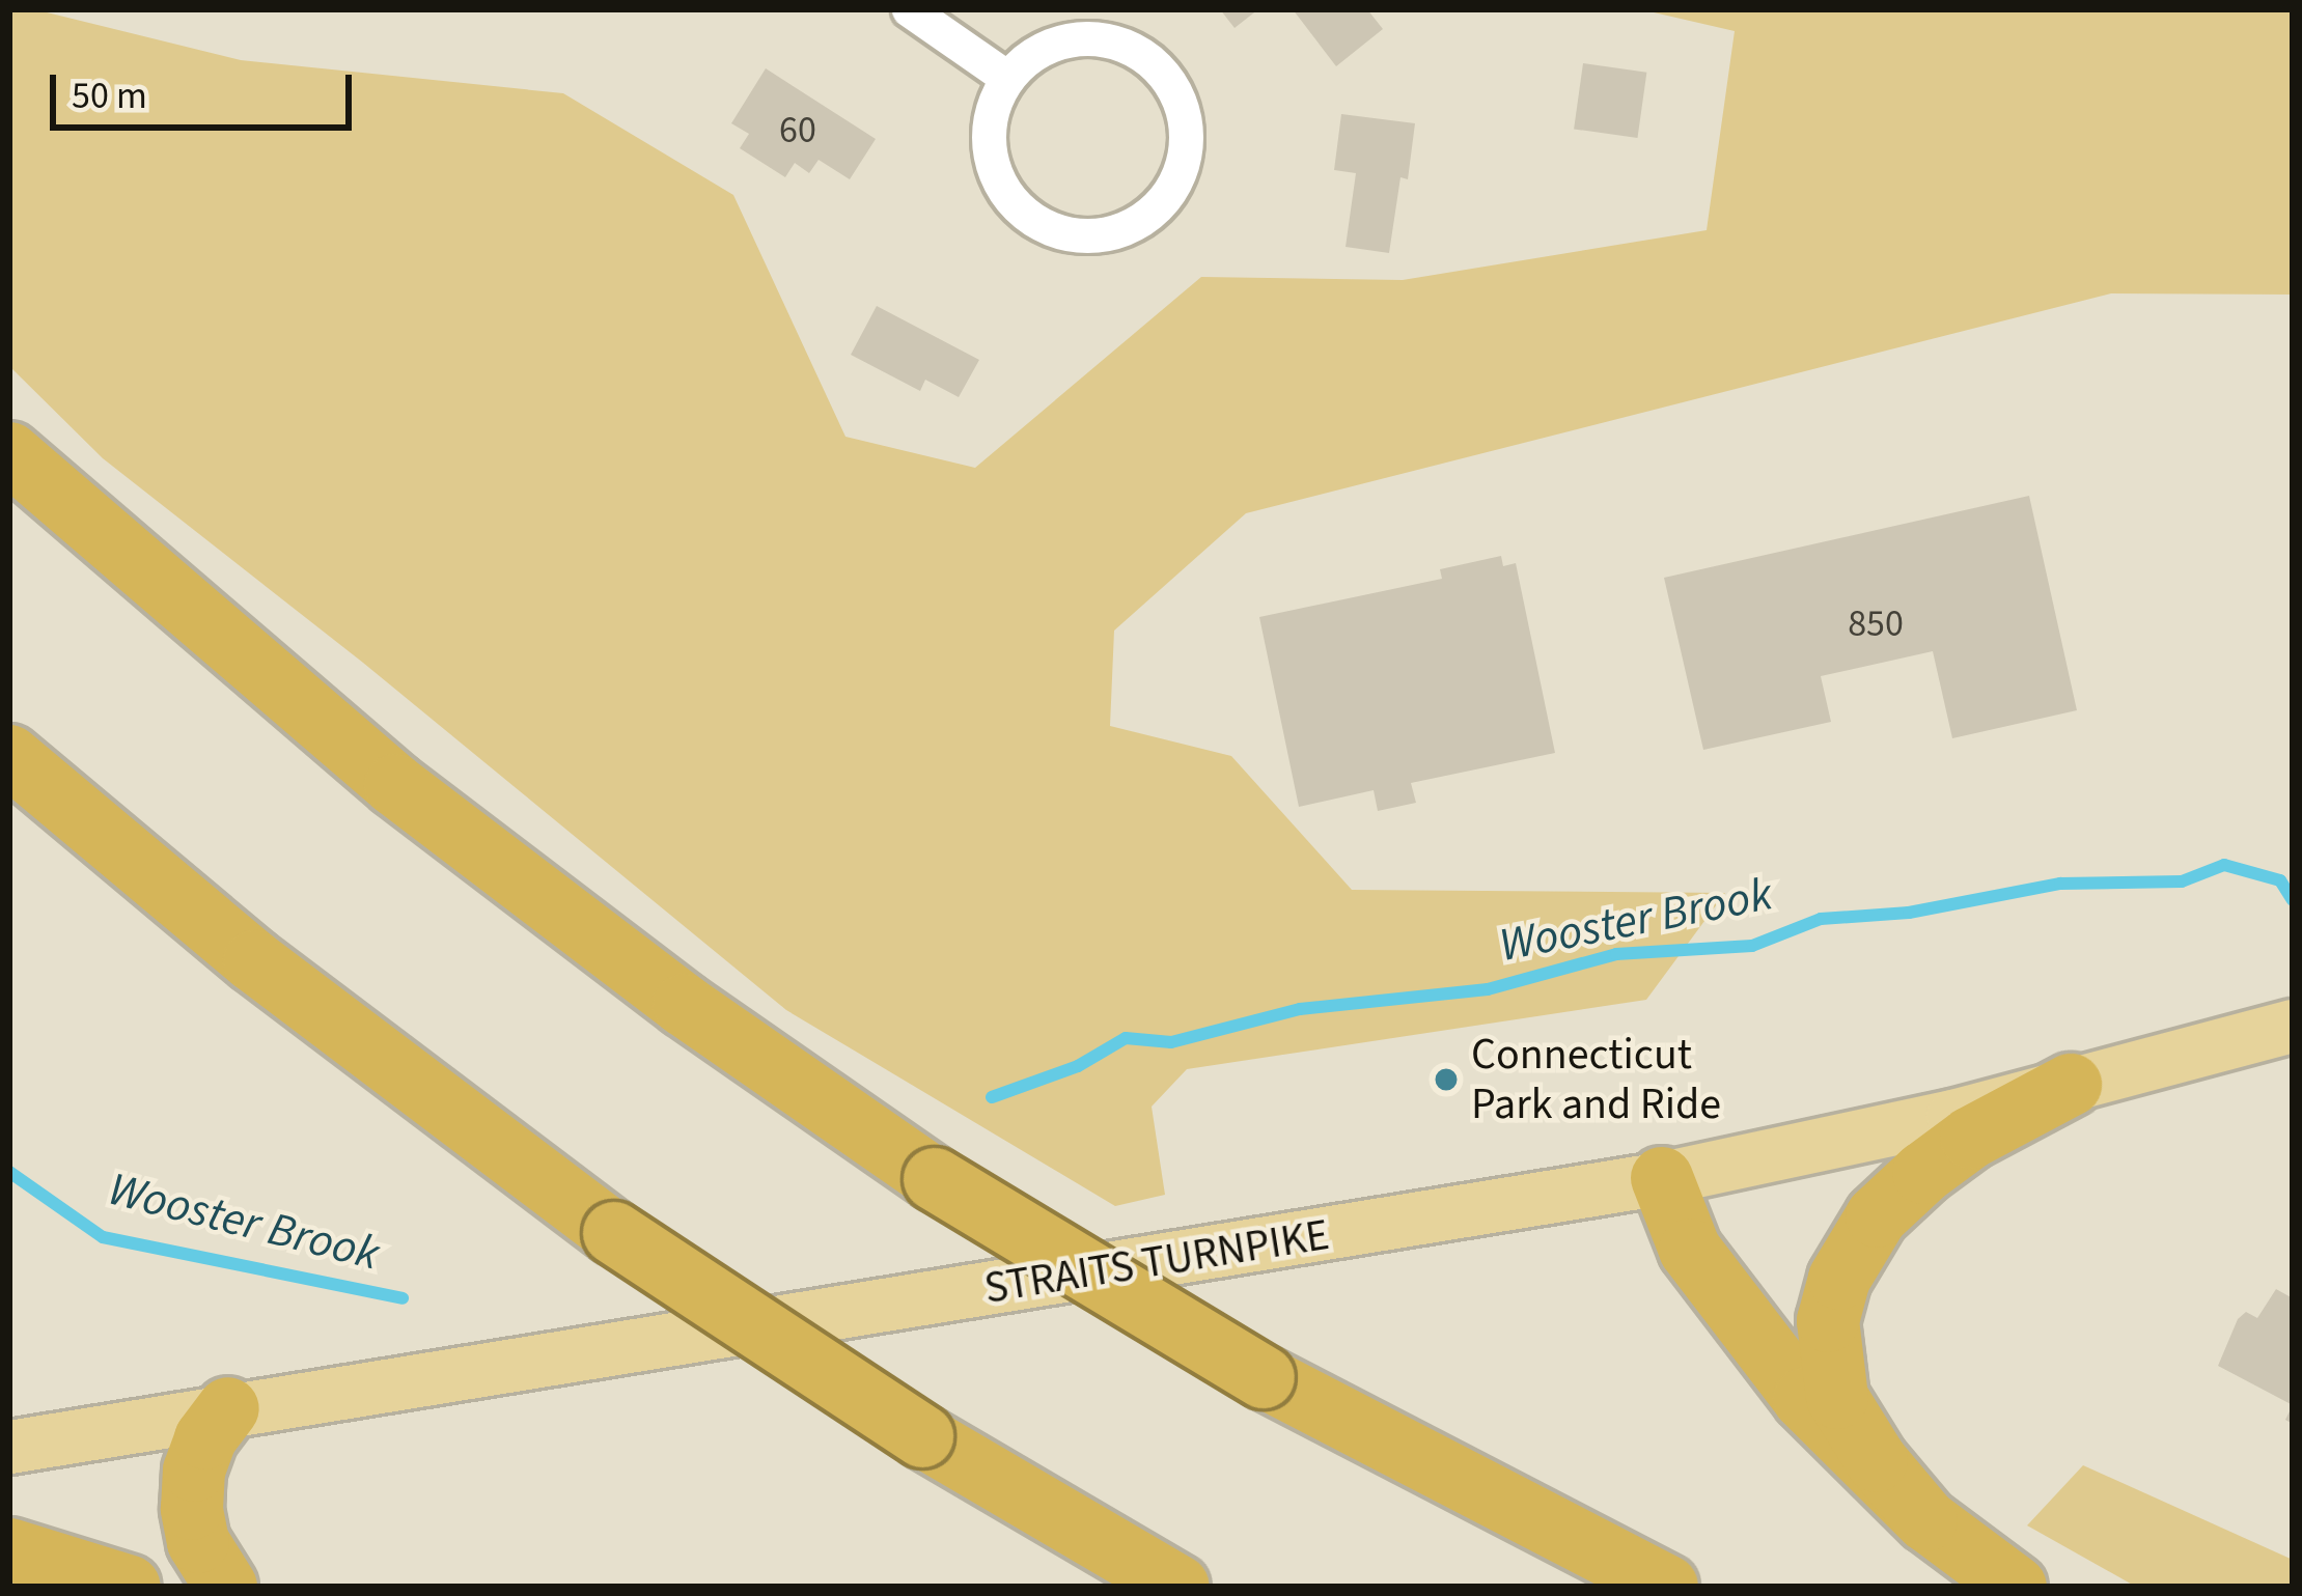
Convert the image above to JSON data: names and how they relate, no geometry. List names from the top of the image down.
{
  "streets": {
    "main road": ["STRAITS TURNPIKE"]
  },
  "water": ["Wooster Brook"],
  "places": ["Connecticut Park and Ride"],
  "house_numbers": ["60", "850"],
  "scale_bar": "50 m"
}
